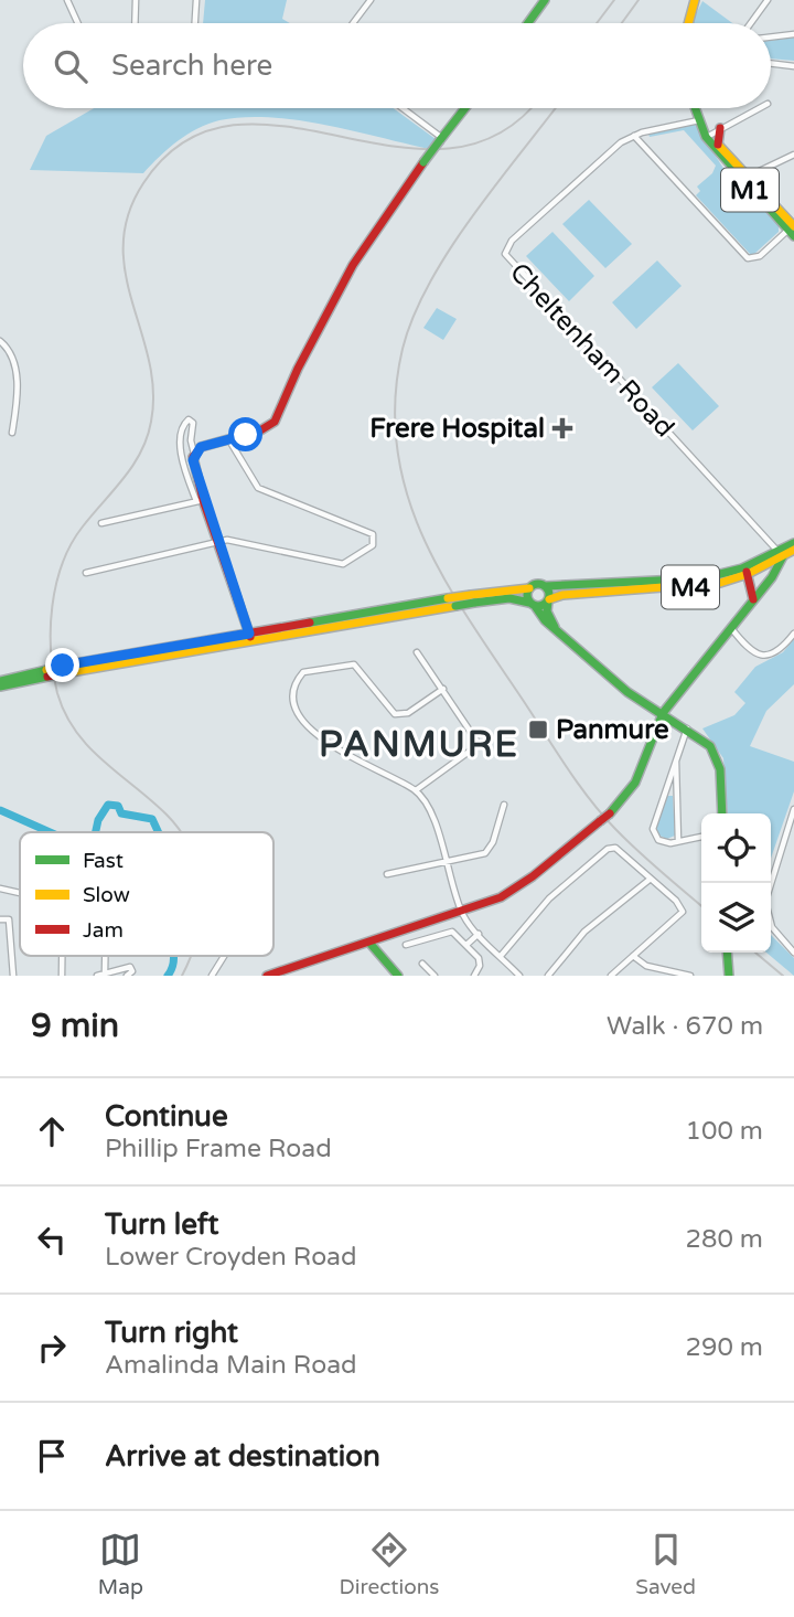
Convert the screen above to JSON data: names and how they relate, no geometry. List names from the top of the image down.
{
  "streets": {
    "street": ["M1", "Cheltenham Road", "M4"]
  },
  "crossings": [
    ["M1", "Cheltenham Road"],
    ["Cheltenham Road", "M4"]
  ],
  "districts": ["PANMURE"],
  "places": {
    "health": ["Frere Hospital"],
    "transit": ["Panmure"]
  },
  "legend": ["Fast", "Slow", "Jam"],
  "page": {
    "search": "Search here",
    "heading": ["9 min", "Walk · 670 m"],
    "list": [
      ["Continue", "Phillip Frame Road", "100 m"],
      ["Turn left", "Lower Croyden Road", "280 m"],
      ["Turn right", "Amalinda Main Road", "290 m"],
      "Arrive at destination"
    ],
    "nav": ["Map", "Directions", "Saved"]
  }
}
